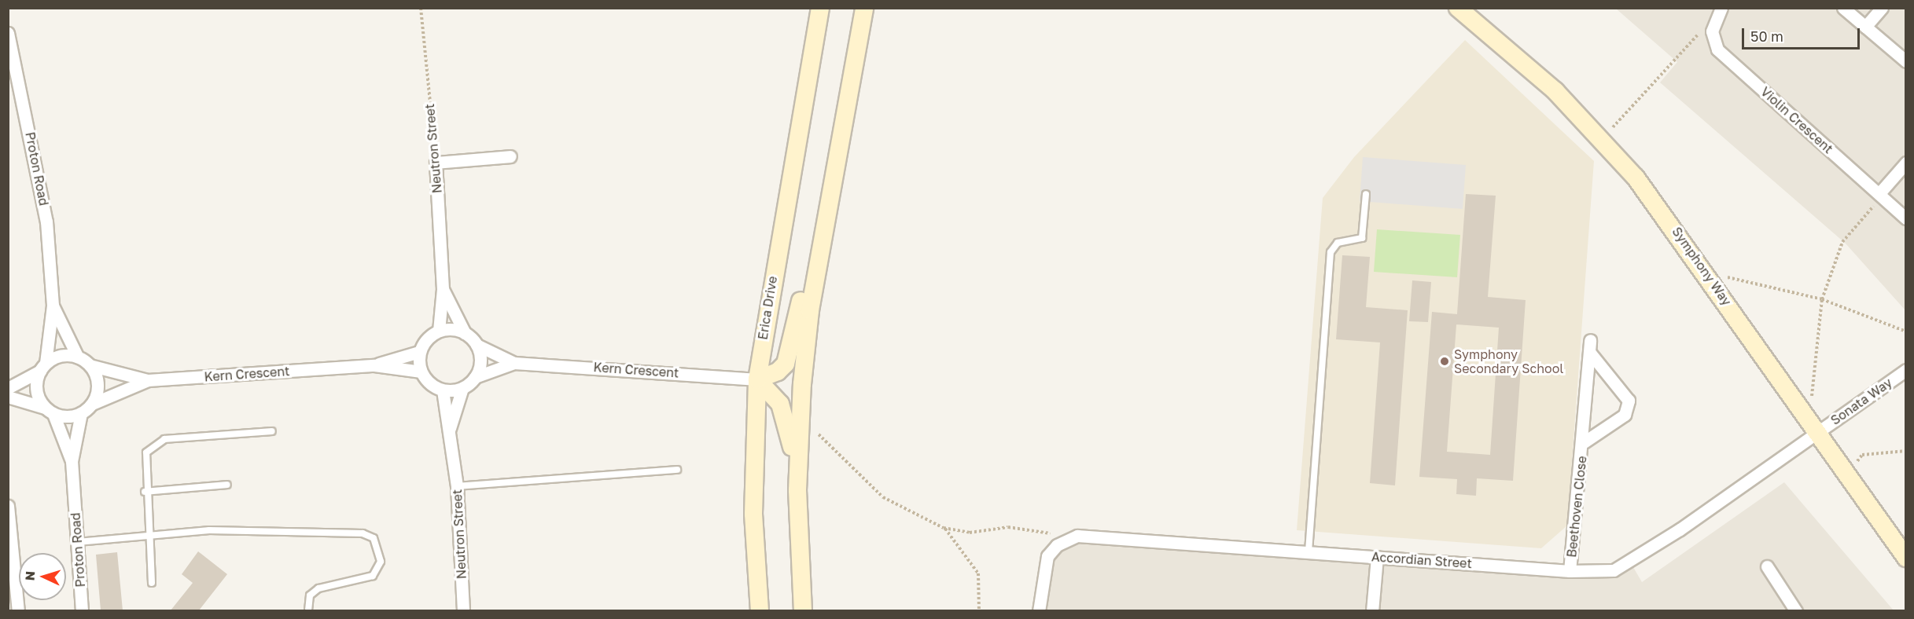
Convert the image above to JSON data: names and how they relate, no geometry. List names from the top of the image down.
{
  "streets": {
    "main road": ["Symphony Way", "Erica Drive"],
    "street": [
      "Violin Crescent",
      "Neutron Street",
      "Proton Road",
      "Kern Crescent",
      "Sonata Way",
      "Beethoven Close",
      "Accordian Street"
    ]
  },
  "crossings": [
    ["Neutron Street", "Kern Crescent"],
    ["Proton Road", "Kern Crescent"],
    ["Symphony Way", "Sonata Way"],
    ["Symphony Way", "Accordian Street"],
    ["Erica Drive", "Kern Crescent"],
    ["Sonata Way", "Accordian Street"],
    ["Beethoven Close", "Accordian Street"]
  ],
  "places": ["Symphony Secondary School"],
  "scale_bar": "50 m",
  "north": "left"
}
